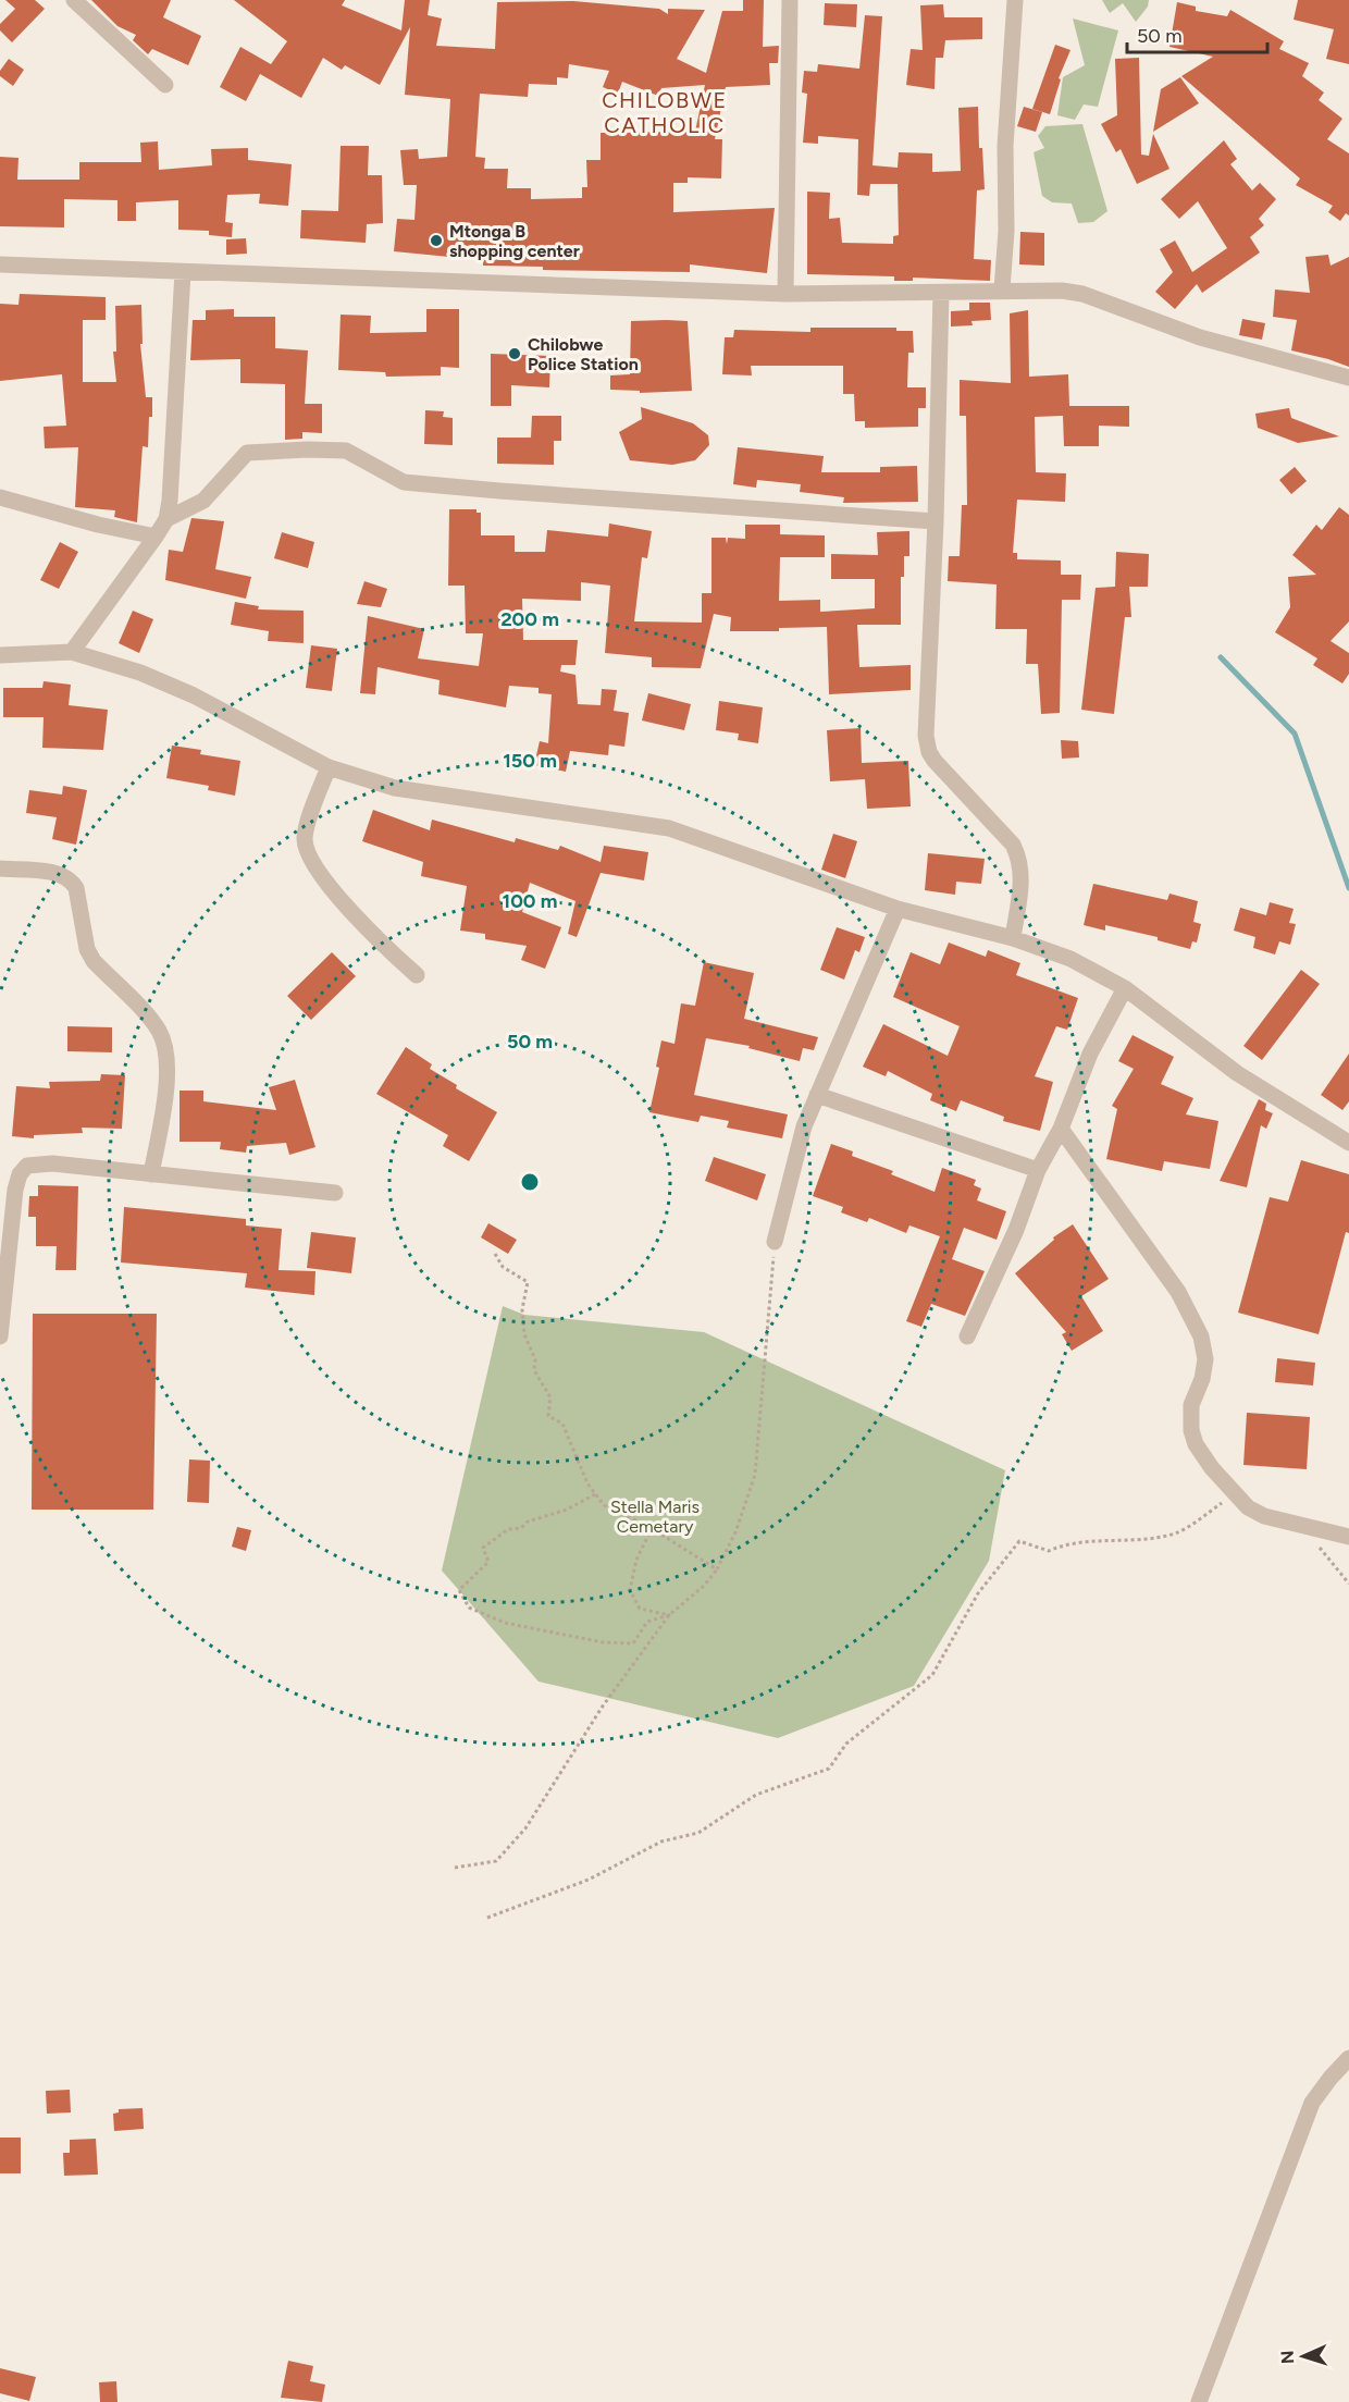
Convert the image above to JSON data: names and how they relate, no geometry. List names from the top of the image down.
{
  "districts": ["CHILOBWE CATHOLIC"],
  "parks": ["Stella Maris Cemetary"],
  "places": ["Mtonga B shopping center", "Chilobwe Police Station"],
  "scale_bar": "50 m",
  "north": "left",
  "rings": [
    "200 m",
    "150 m",
    "100 m",
    "50 m"
  ]
}
